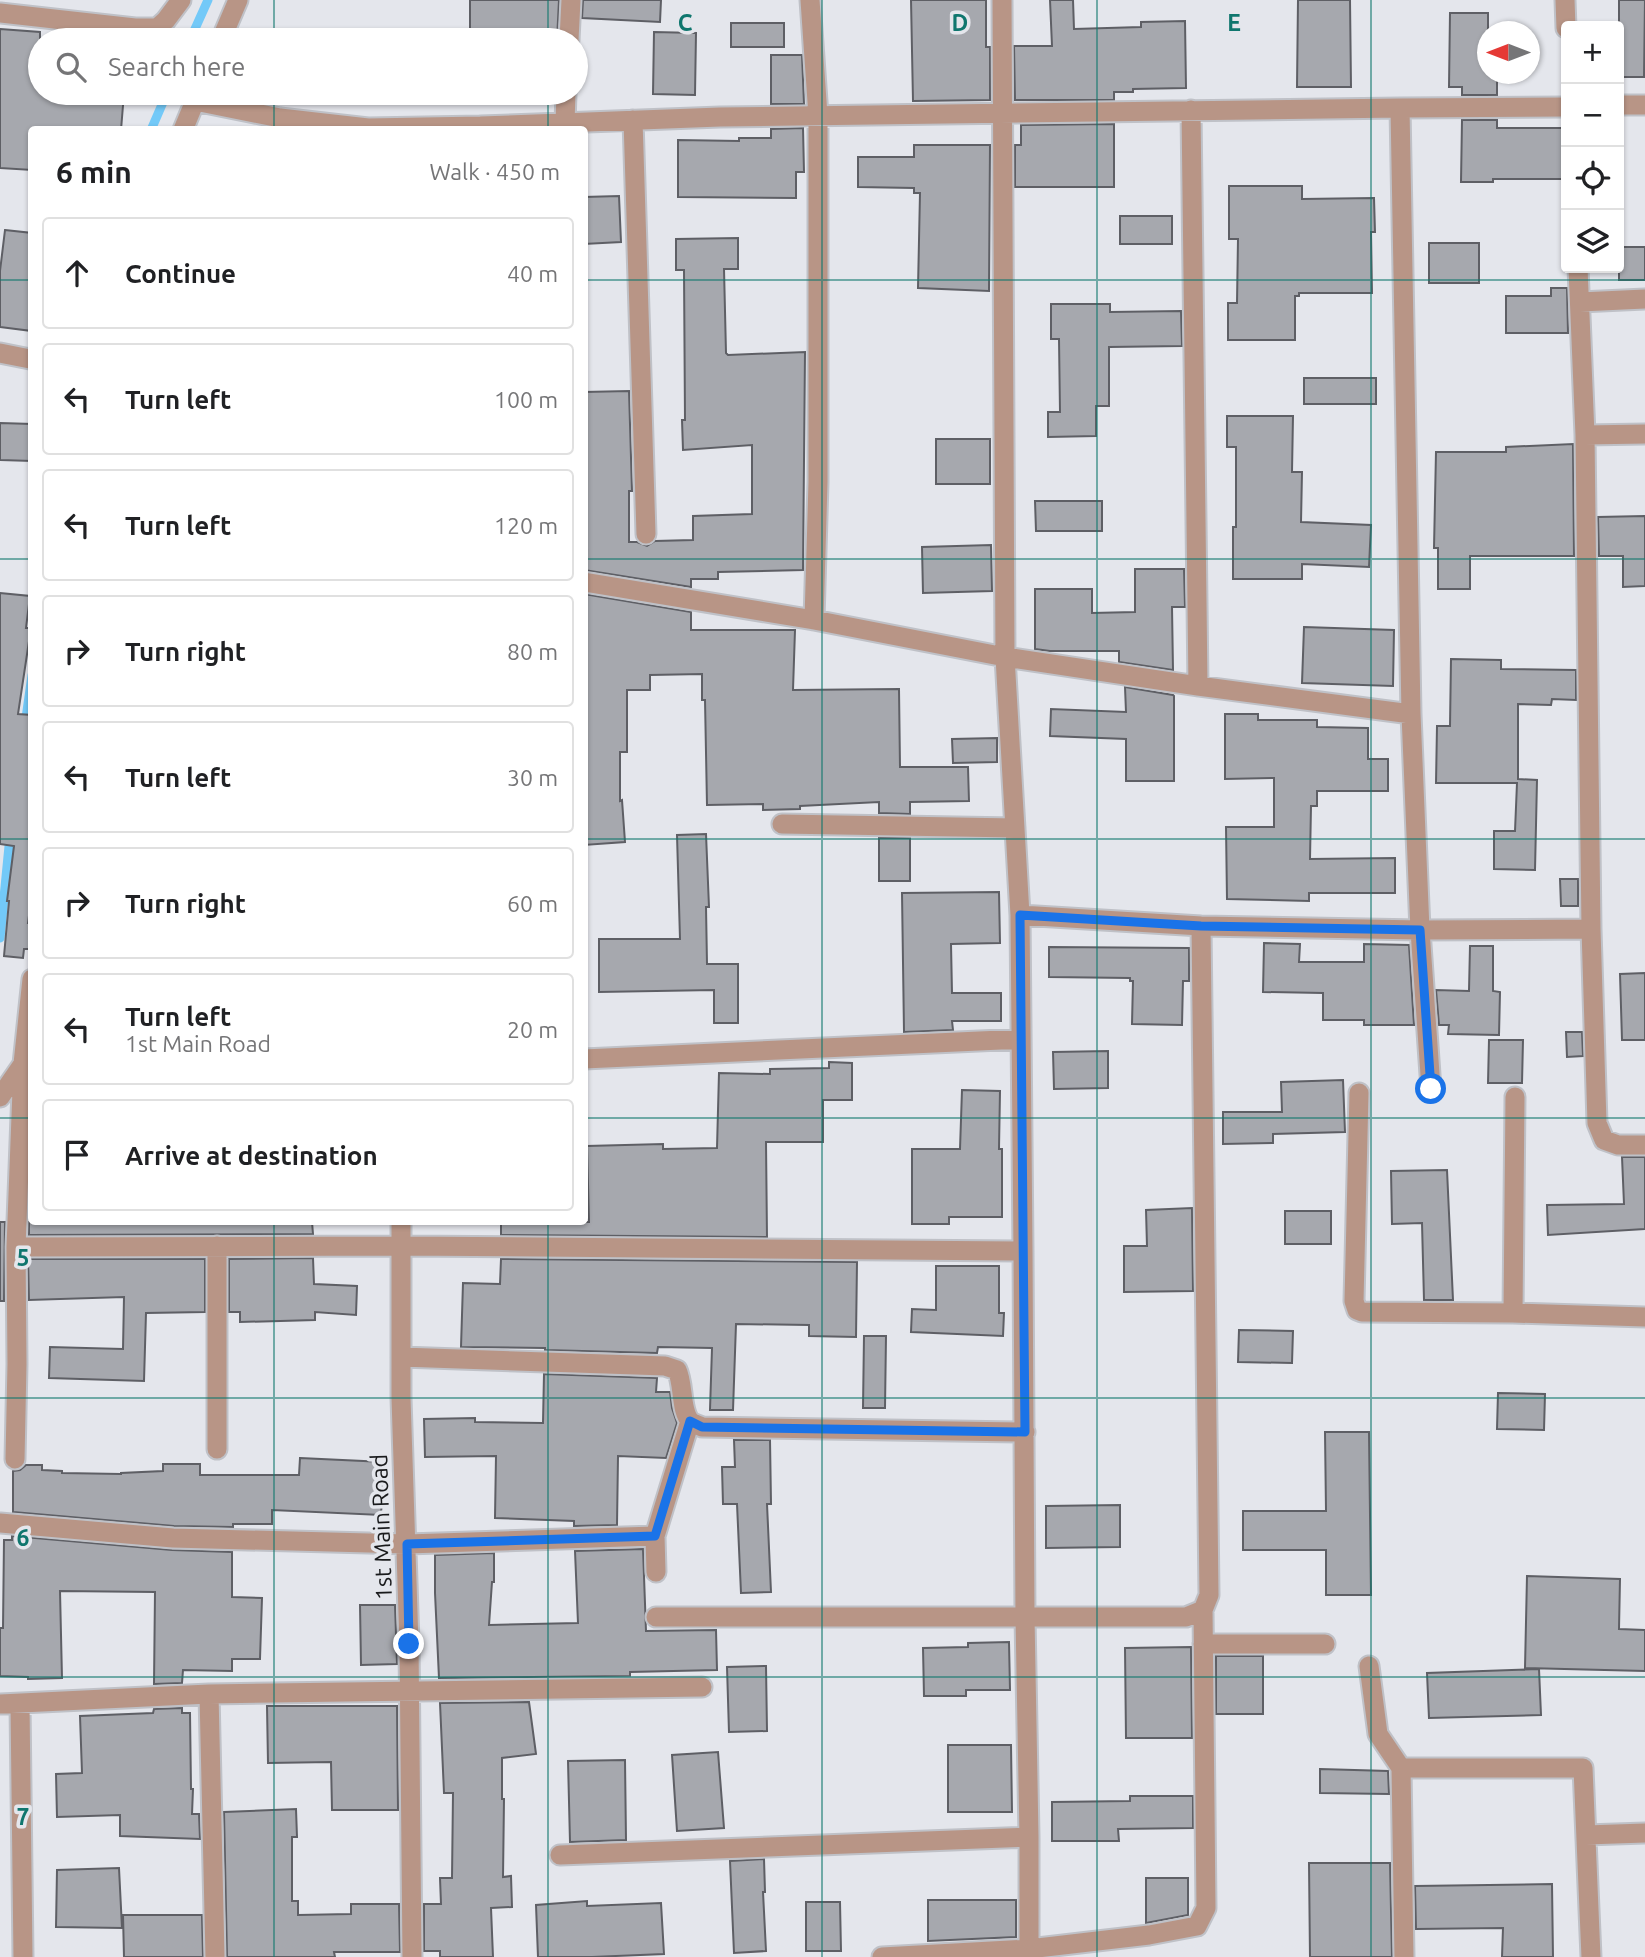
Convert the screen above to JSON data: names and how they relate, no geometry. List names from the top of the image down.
{
  "streets": {
    "street": ["1st Main Road"]
  },
  "north": "left",
  "page": {
    "map_buttons": ["+", "−"],
    "search": "Search here",
    "heading": ["6 min", "Walk · 450 m"],
    "list": [
      ["Continue", "40 m"],
      ["Turn left", "100 m"],
      ["Turn left", "120 m"],
      ["Turn right", "80 m"],
      ["Turn left", "30 m"],
      ["Turn right", "60 m"],
      ["Turn left", "1st Main Road", "20 m"],
      "Arrive at destination"
    ]
  },
  "grid": {
    "columns": ["C", "D", "E"],
    "rows": ["5", "6", "7"]
  }
}
